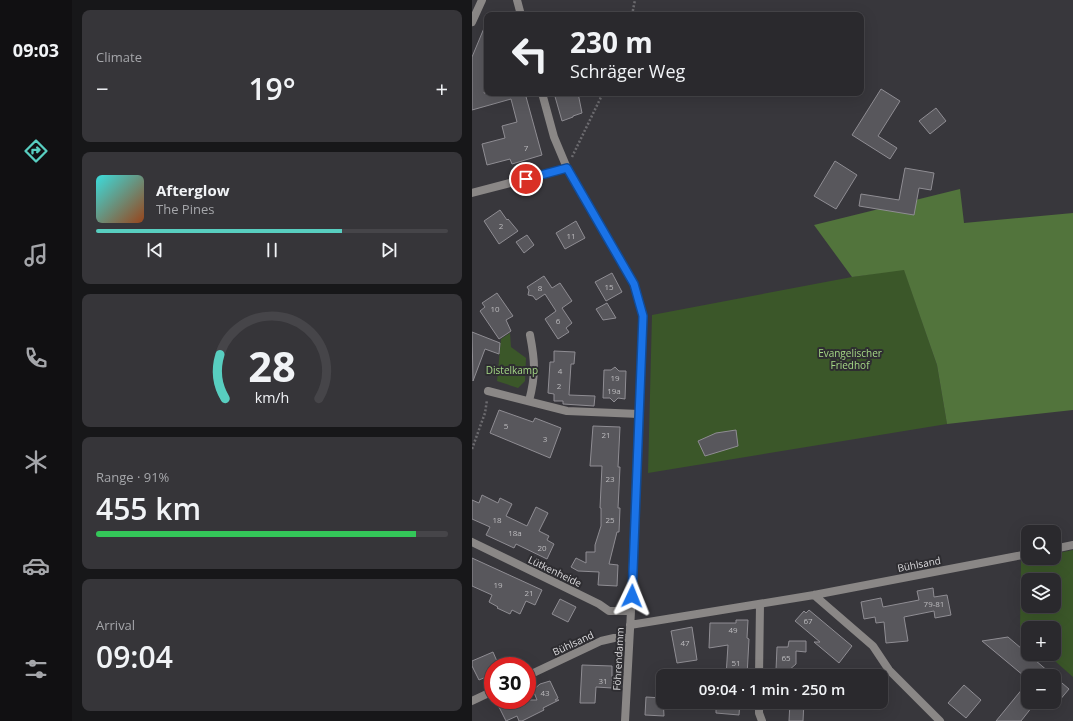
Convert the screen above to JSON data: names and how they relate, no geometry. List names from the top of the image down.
{
  "streets": {
    "street": ["Bühlsand", "Lütkenheide", "Föhrendamm"]
  },
  "crossings": [
    ["Bühlsand", "Föhrendamm"],
    ["Lütkenheide", "Föhrendamm"]
  ],
  "parks": ["Evangelischer Friedhof", "Distelkamp"],
  "house_numbers": [
    "7",
    "2",
    "11",
    "15",
    "8",
    "10",
    "6",
    "4",
    "19",
    "2",
    "19a",
    "5",
    "21",
    "3",
    "23",
    "18",
    "25",
    "18a",
    "20",
    "19",
    "21",
    "79-81",
    "67",
    "49",
    "47",
    "65",
    "51",
    "31",
    "43"
  ],
  "page": {
    "tabs": "09:03",
    "tile": [
      "Climate",
      ["Range · 91%", "455 km"],
      ["Arrival", "09:04"]
    ],
    "turn": ["230 m", "Schräger Weg"],
    "heat": ["−", "19°", "+"],
    "song": ["Afterglow", "The Pines"],
    "map_buttons": ["+", "−"],
    "limit": "30",
    "trip": "09:04 · 1 min · 250 m",
    "gauge": ["28", "km/h"]
  }
}
